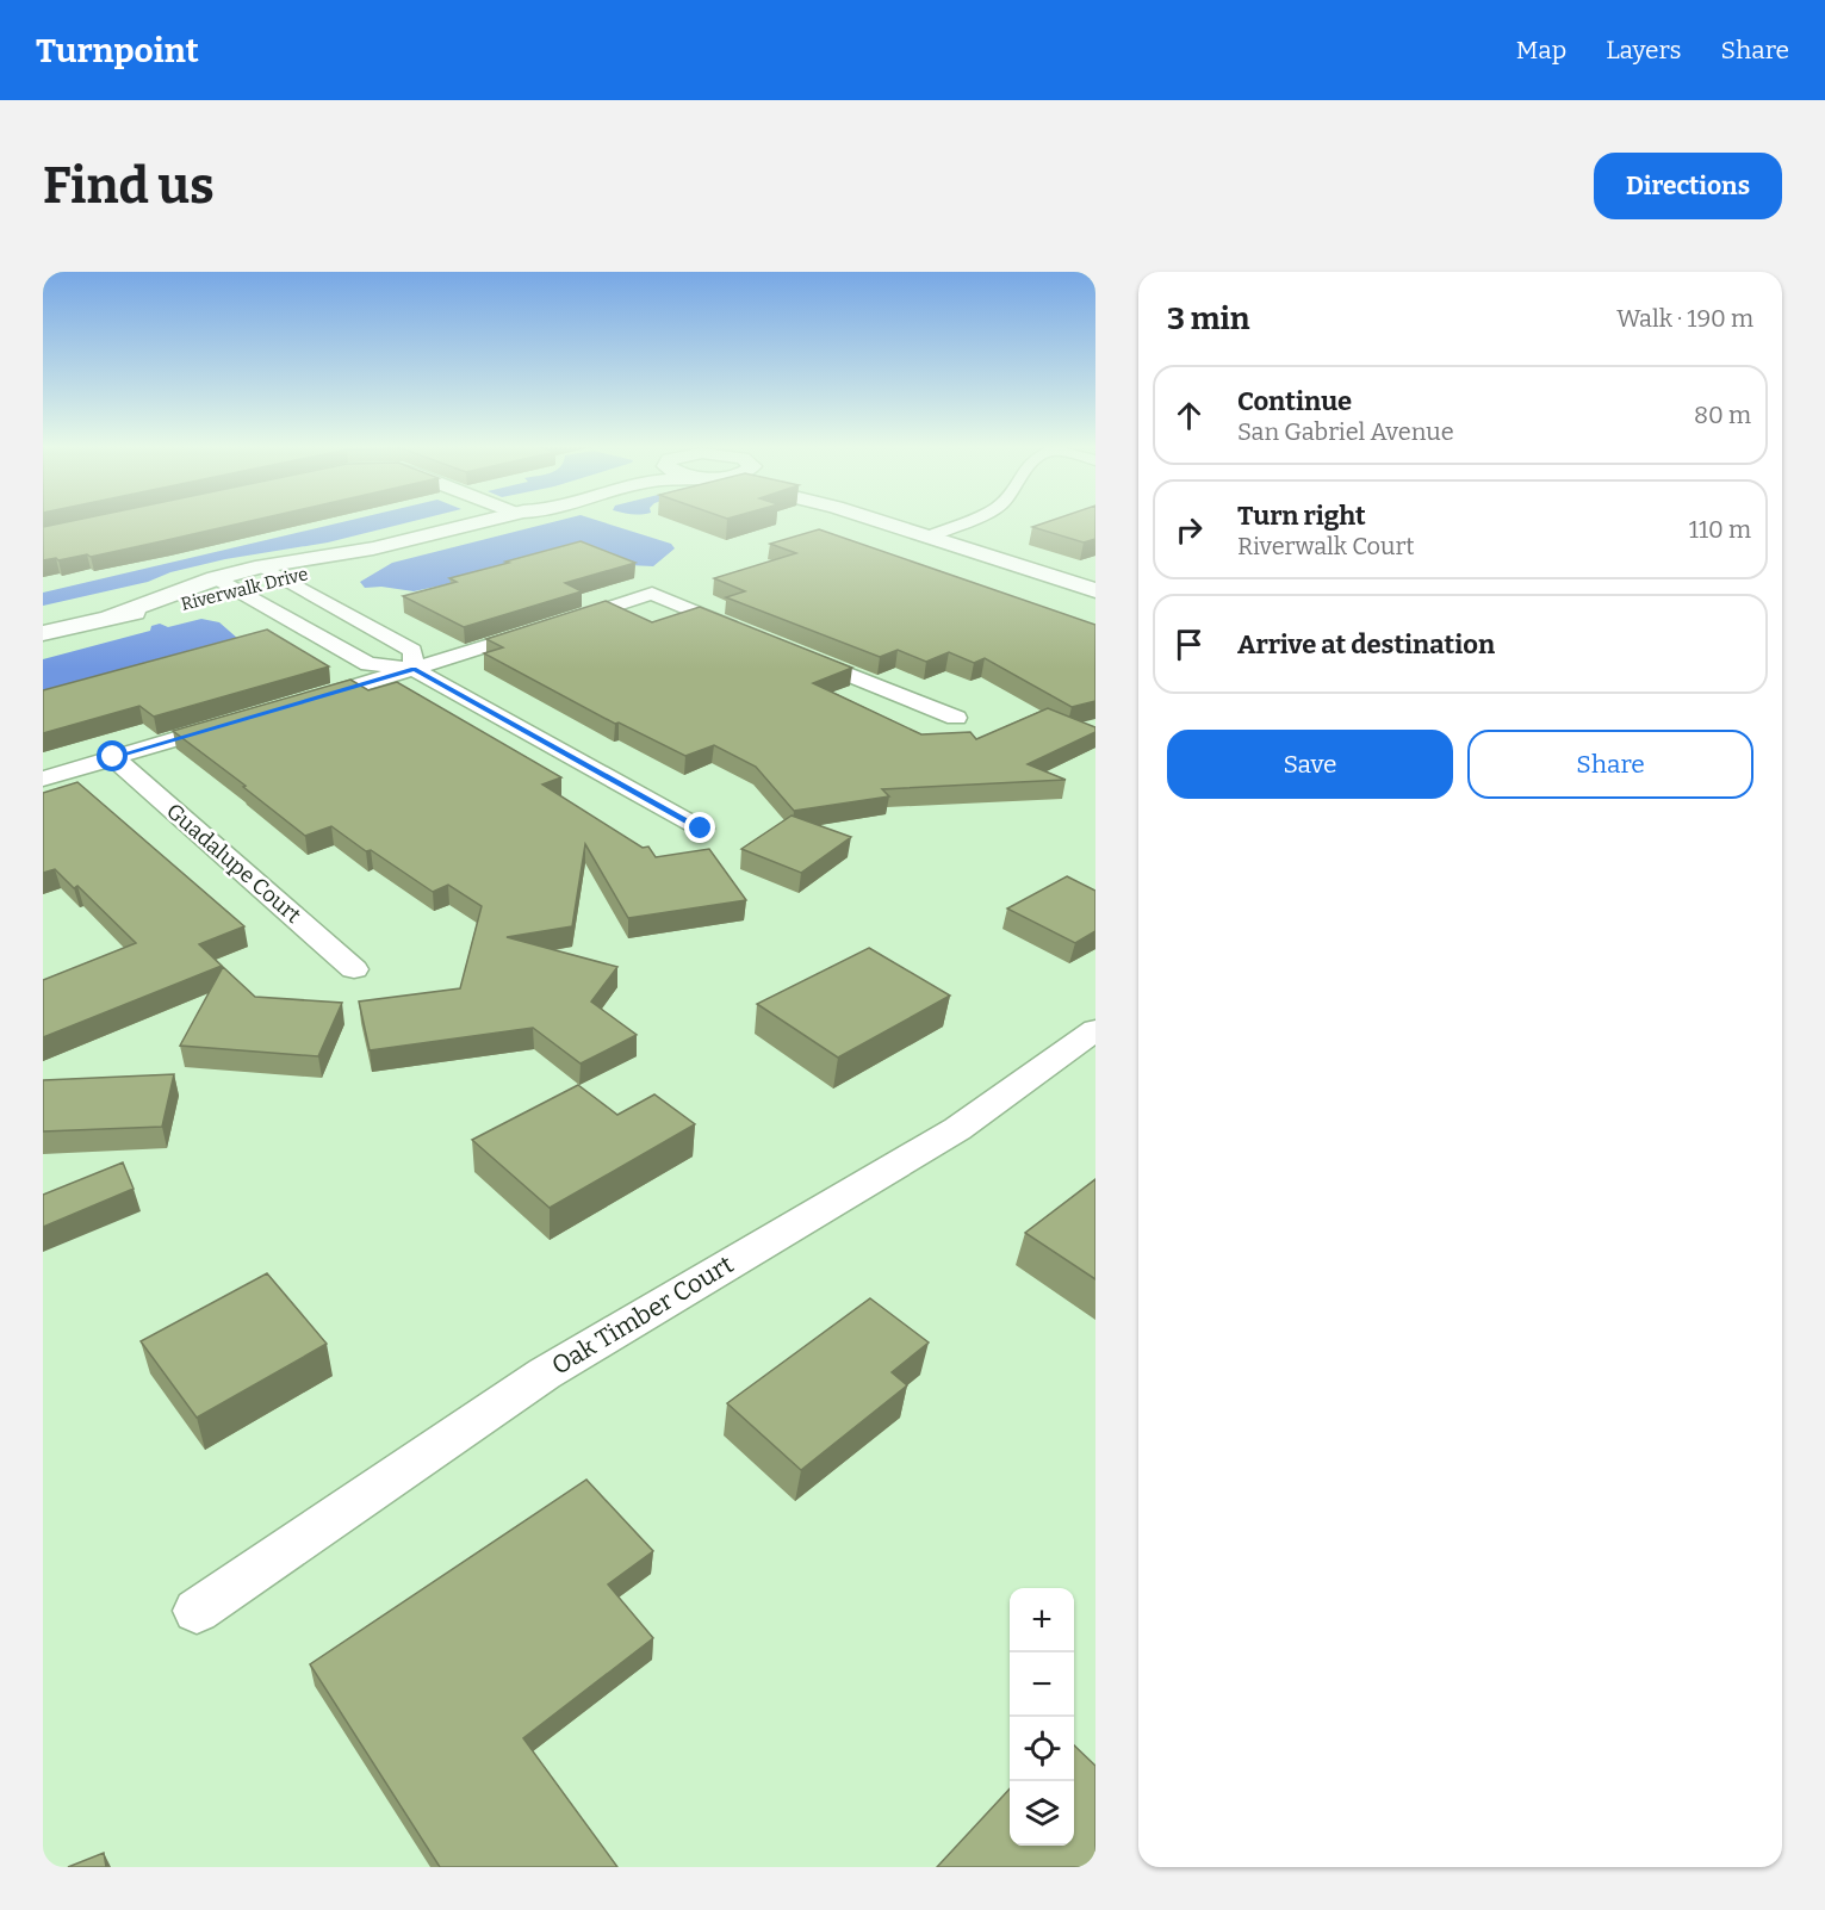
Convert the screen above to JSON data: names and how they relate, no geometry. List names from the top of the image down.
{
  "streets": {
    "street": ["Riverwalk Drive", "Guadalupe Court", "Oak Timber Court"]
  },
  "page": {
    "header": "Turnpoint",
    "nav": ["Map", "Layers", "Share"],
    "buttons": [
      "Directions",
      ["Save", "Share"]
    ],
    "title": "Find us",
    "heading": ["3 min", "Walk · 190 m"],
    "list": [
      ["Continue", "San Gabriel Avenue", "80 m"],
      ["Turn right", "Riverwalk Court", "110 m"],
      "Arrive at destination"
    ],
    "map_buttons": ["+", "−"]
  }
}
